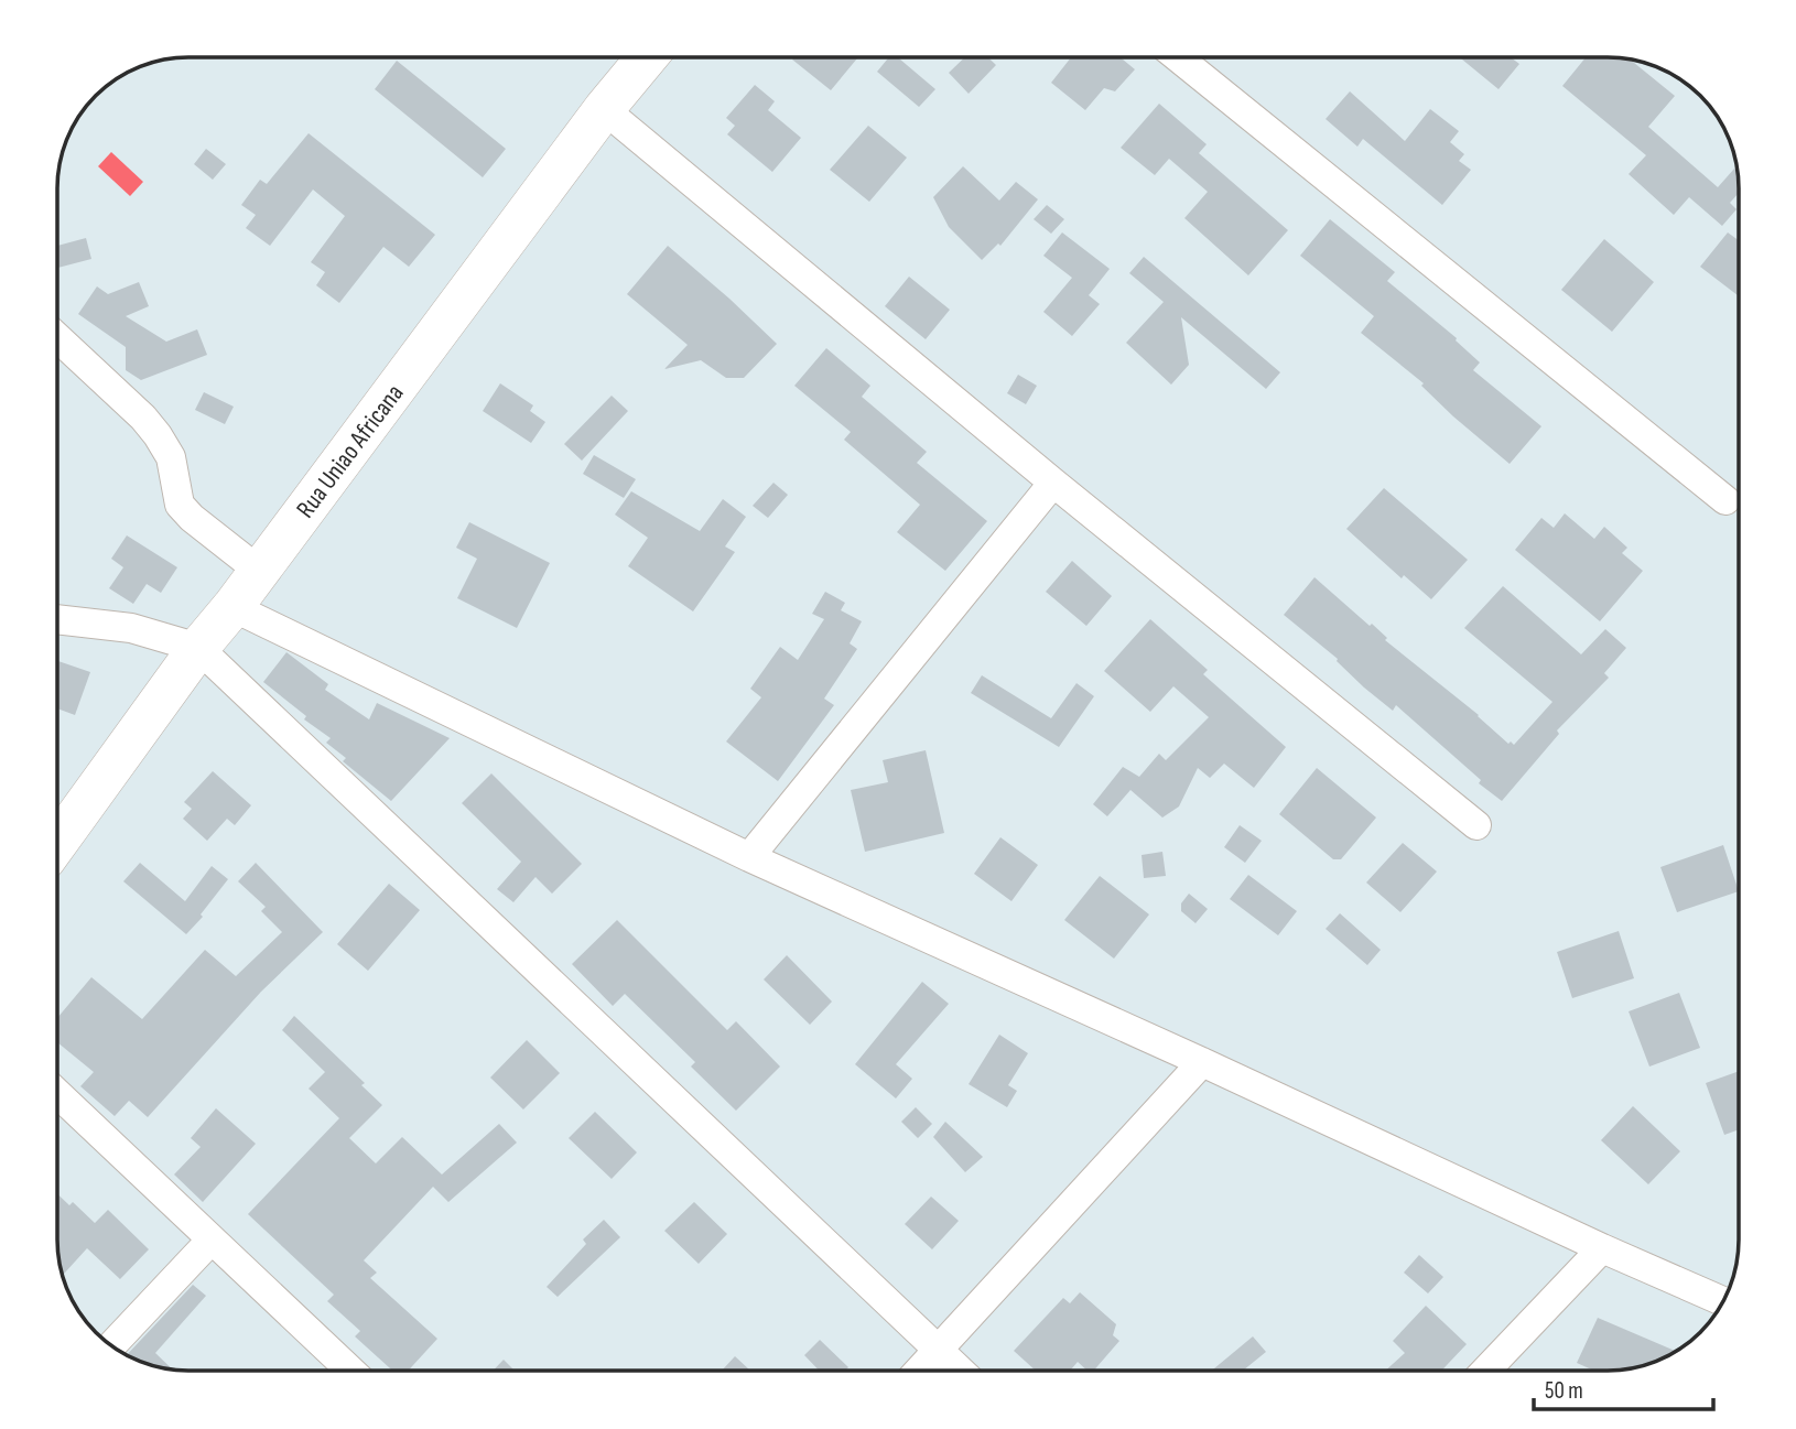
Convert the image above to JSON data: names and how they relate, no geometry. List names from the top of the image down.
{
  "streets": {
    "main road": ["Rua Uniao Africana"]
  },
  "scale_bar": "50 m"
}
